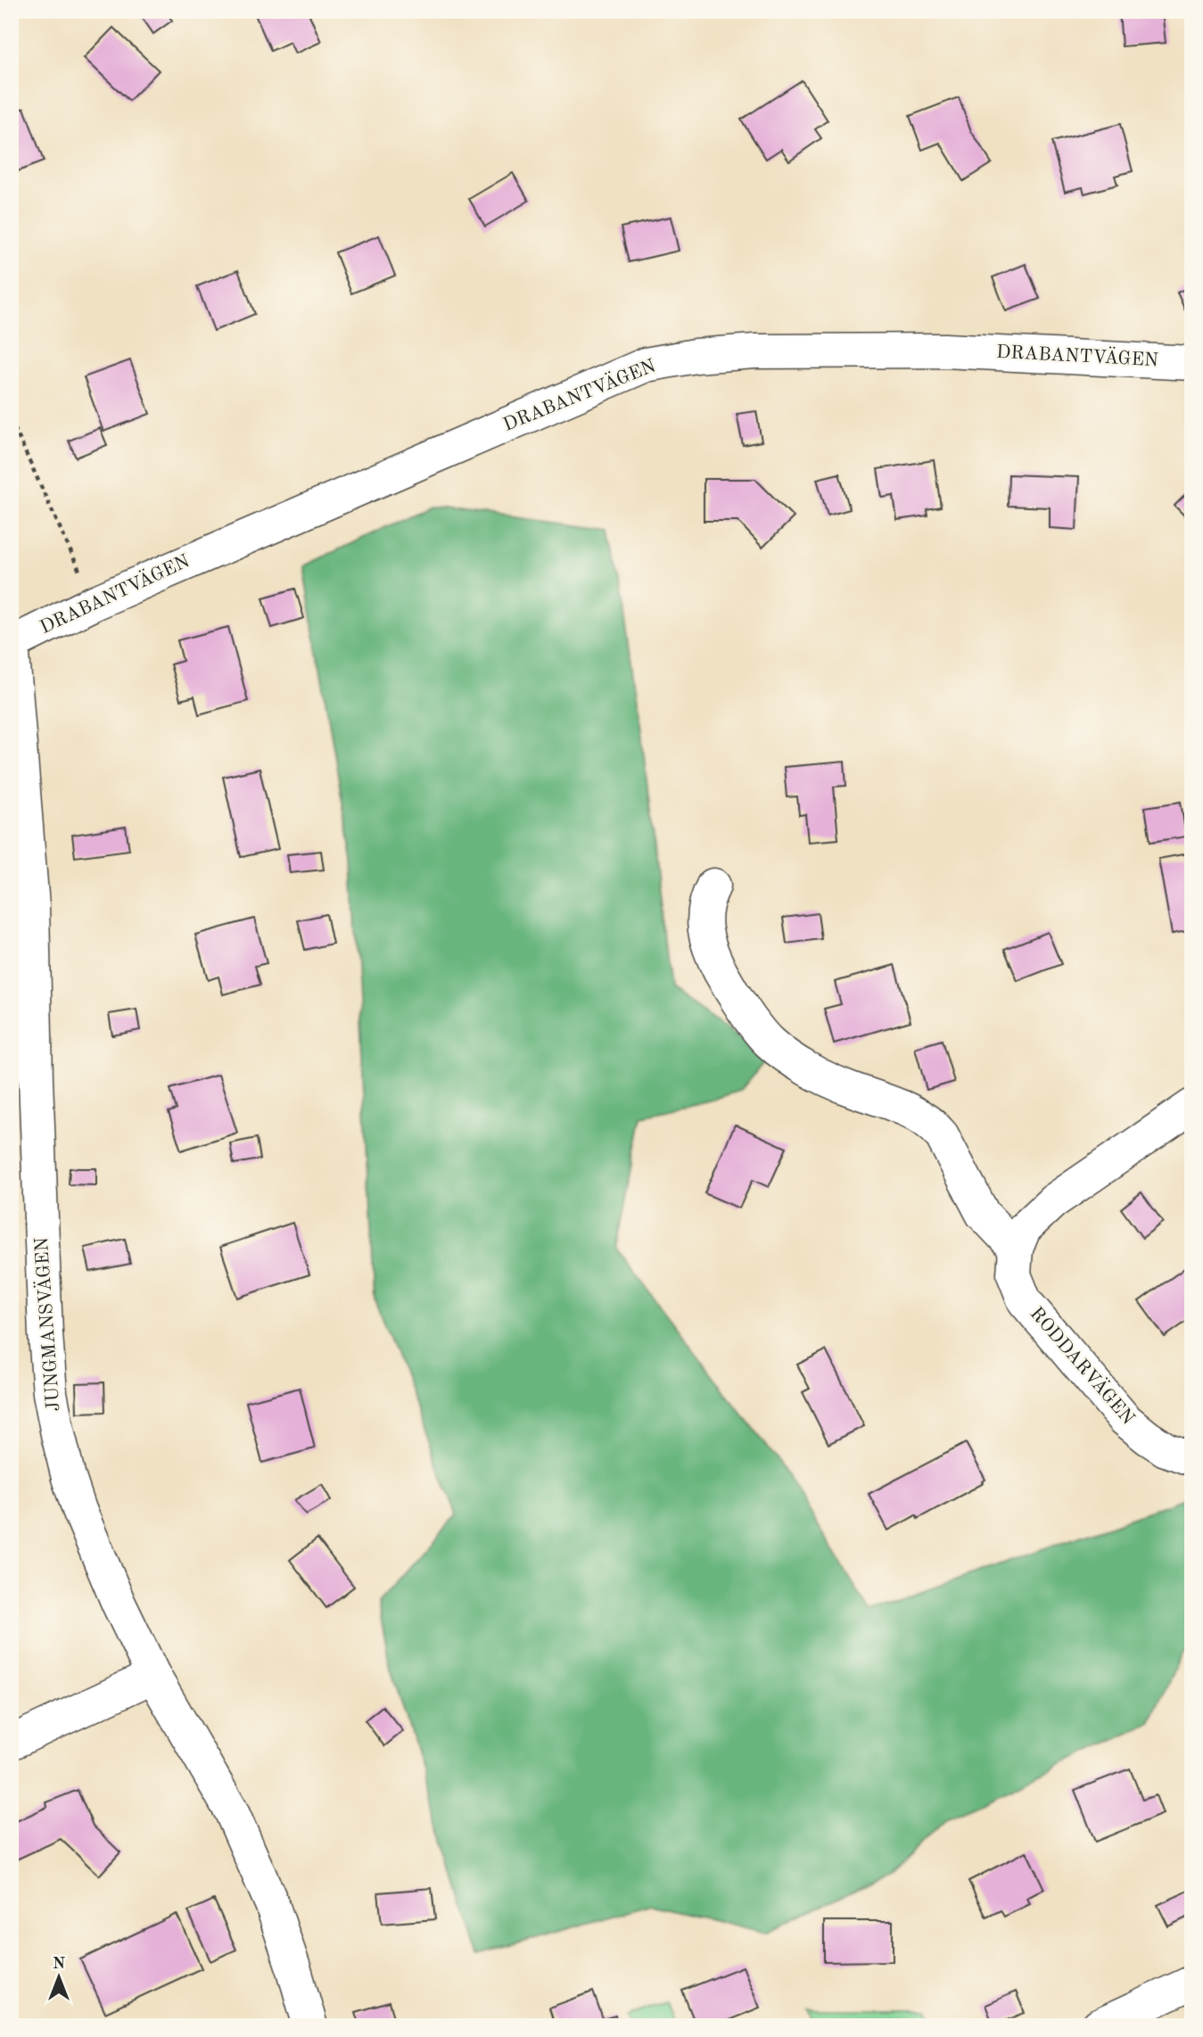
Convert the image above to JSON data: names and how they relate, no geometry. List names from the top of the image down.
{
  "streets": {
    "street": ["DRABANTVÄGEN", "JUNGMANSVÄGEN", "RODDARVÄGEN"]
  },
  "crossings": [
    ["DRABANTVÄGEN", "JUNGMANSVÄGEN"]
  ],
  "north": "top"
}
